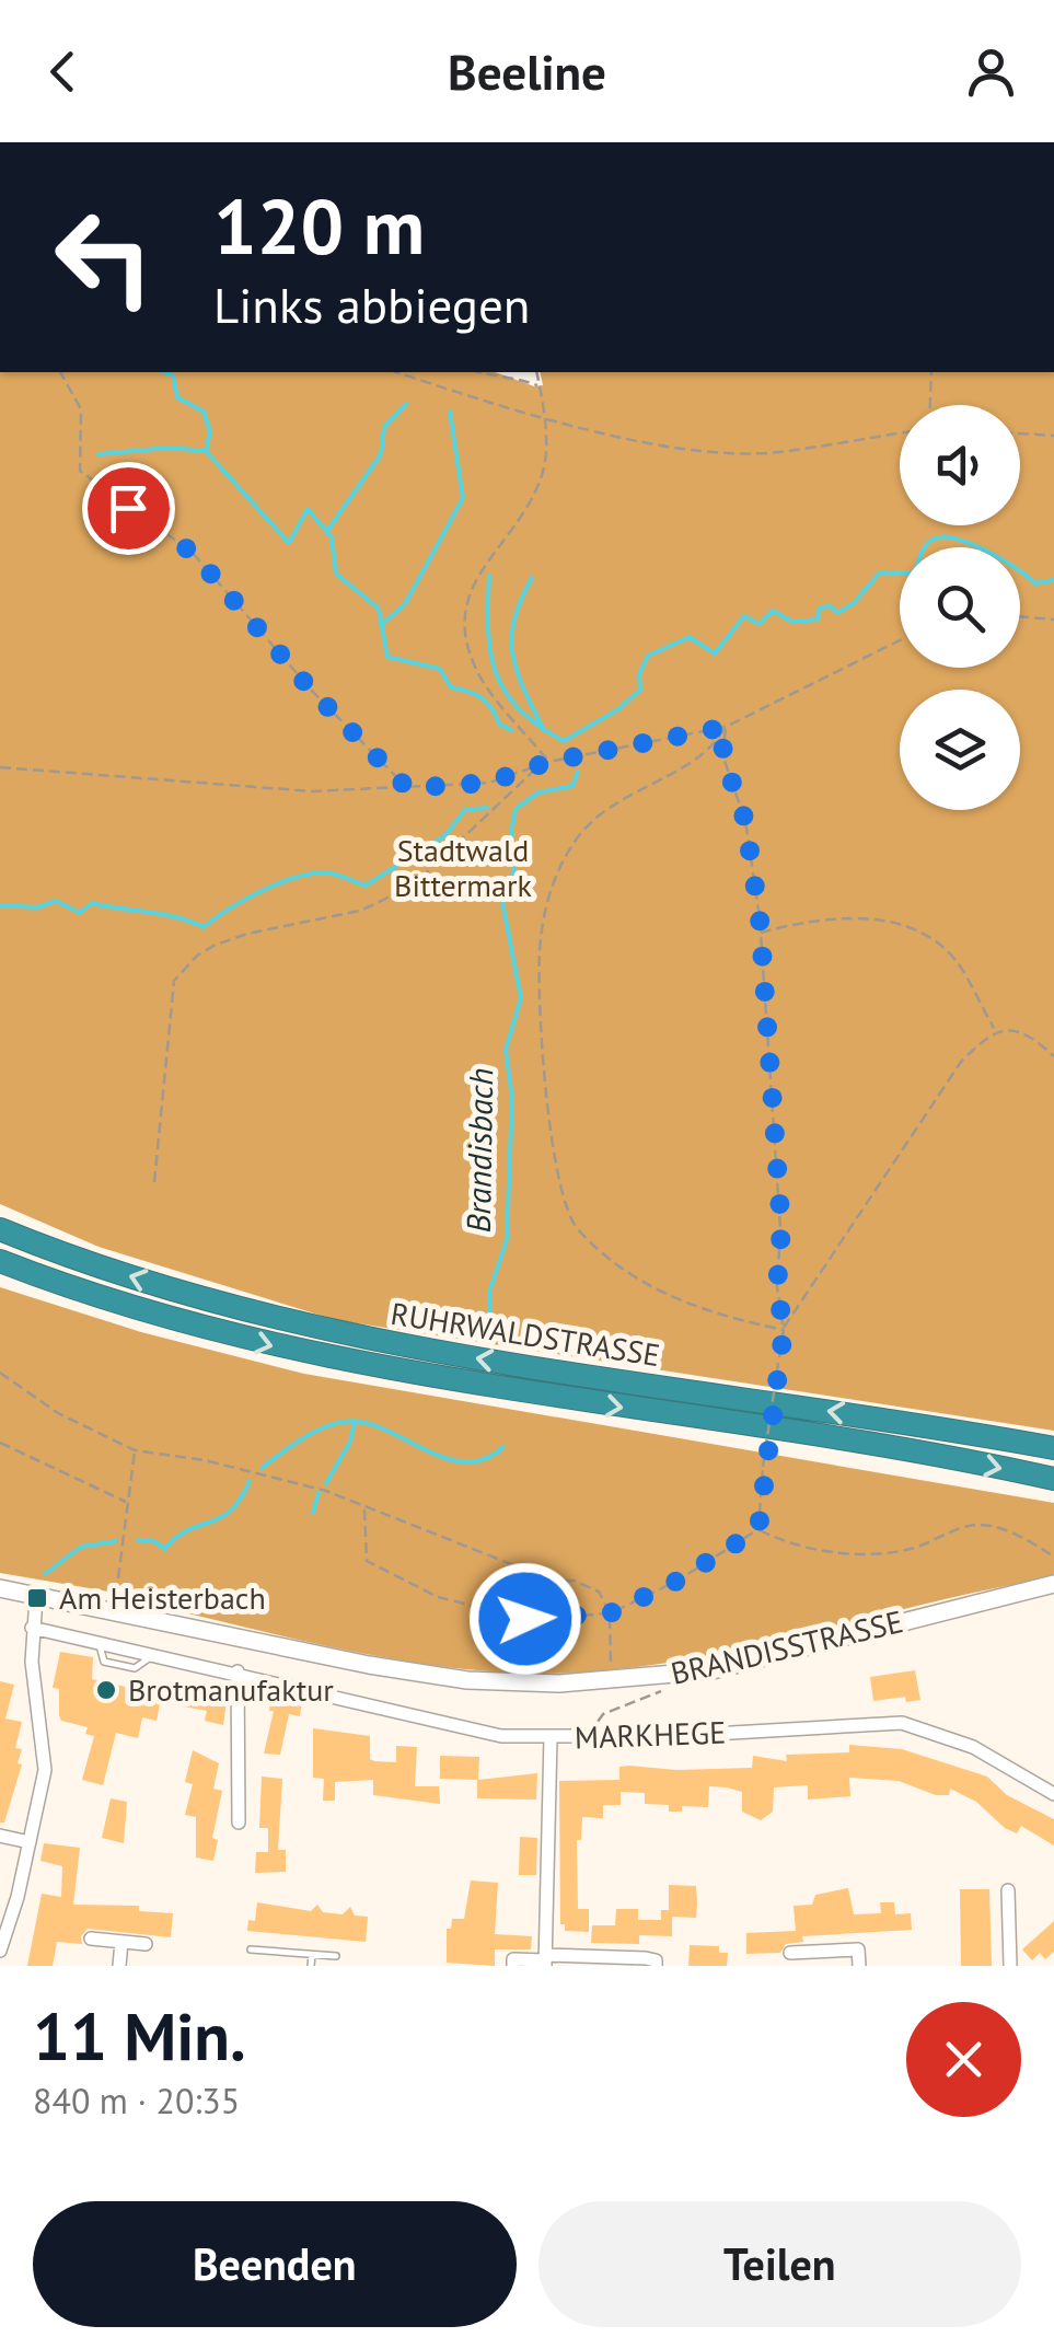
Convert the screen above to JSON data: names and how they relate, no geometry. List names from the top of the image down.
{
  "streets": {
    "highway": ["RUHRWALDSTRASSE"],
    "street": ["BRANDISSTRASSE", "MARKHEGE"]
  },
  "water": ["Brandisbach"],
  "parks": ["Stadtwald Bittermark"],
  "places": {
    "transit": ["Am Heisterbach"],
    "other": ["Brotmanufaktur"]
  },
  "page": {
    "header": "Beeline",
    "turn": ["120 m", "Links abbiegen"],
    "heading": ["11 Min.", "840 m · 20:35"],
    "buttons": ["Beenden", "Teilen"]
  }
}
